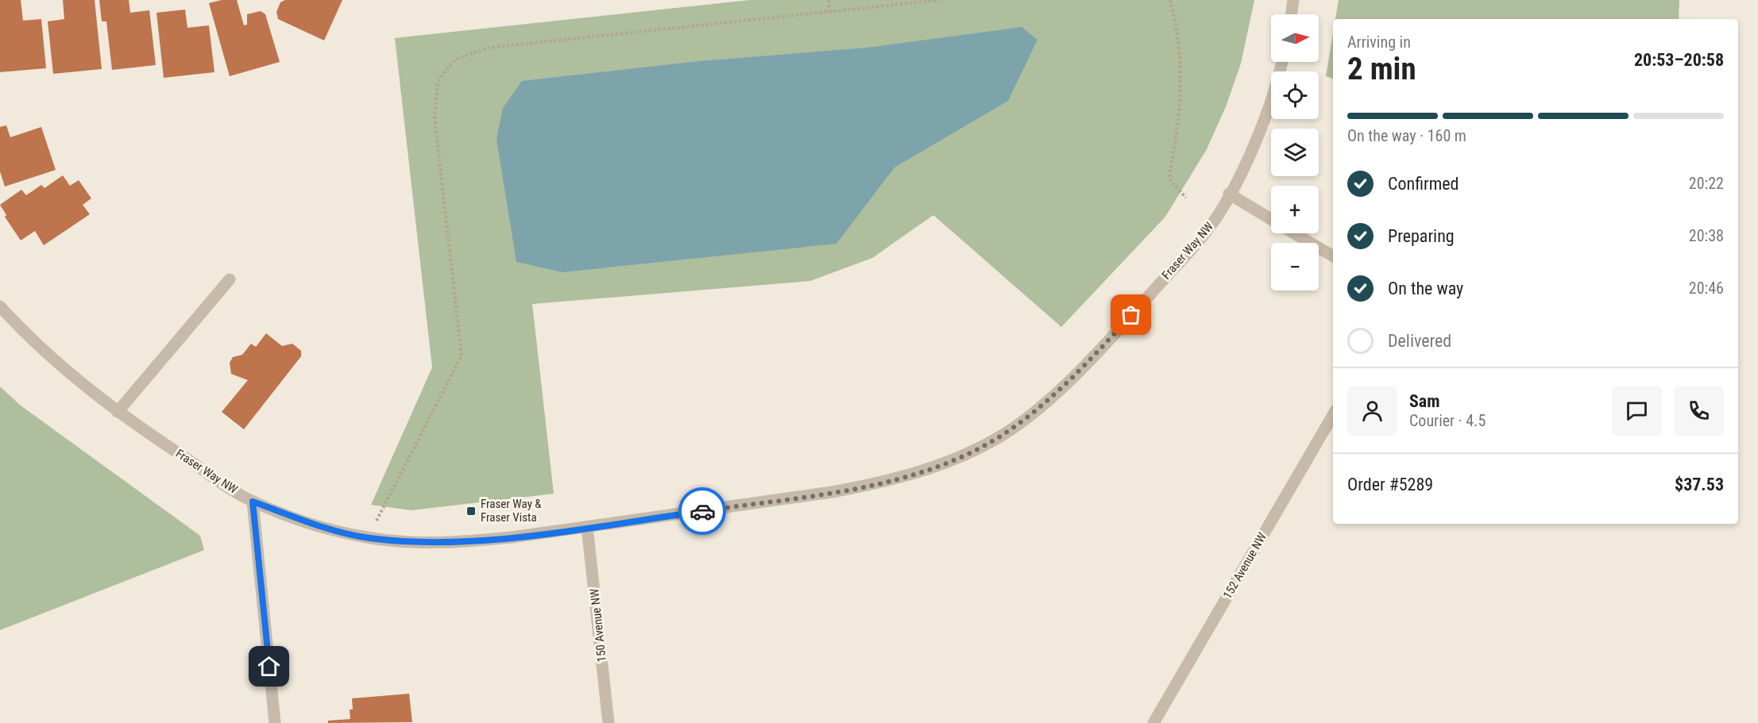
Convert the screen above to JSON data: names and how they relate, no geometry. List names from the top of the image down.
{
  "streets": {
    "street": ["Fraser Way NW", "152 Avenue NW", "150 Avenue NW"]
  },
  "crossings": [
    ["Fraser Way NW", "150 Avenue NW"]
  ],
  "places": {
    "transit": ["Fraser Way & Fraser Vista"]
  },
  "north": "right",
  "page": {
    "map_buttons": ["+", "−"],
    "heading": ["2 min", "Arriving in", "20:53–20:58"],
    "panel": [
      "Sam",
      "Courier · 4.5",
      "Order #5289",
      "$37.53"
    ],
    "bar": "On the way · 160 m",
    "list": [
      ["Confirmed", "20:22"],
      ["Preparing", "20:38"],
      ["On the way", "20:46"],
      "Delivered"
    ]
  }
}
